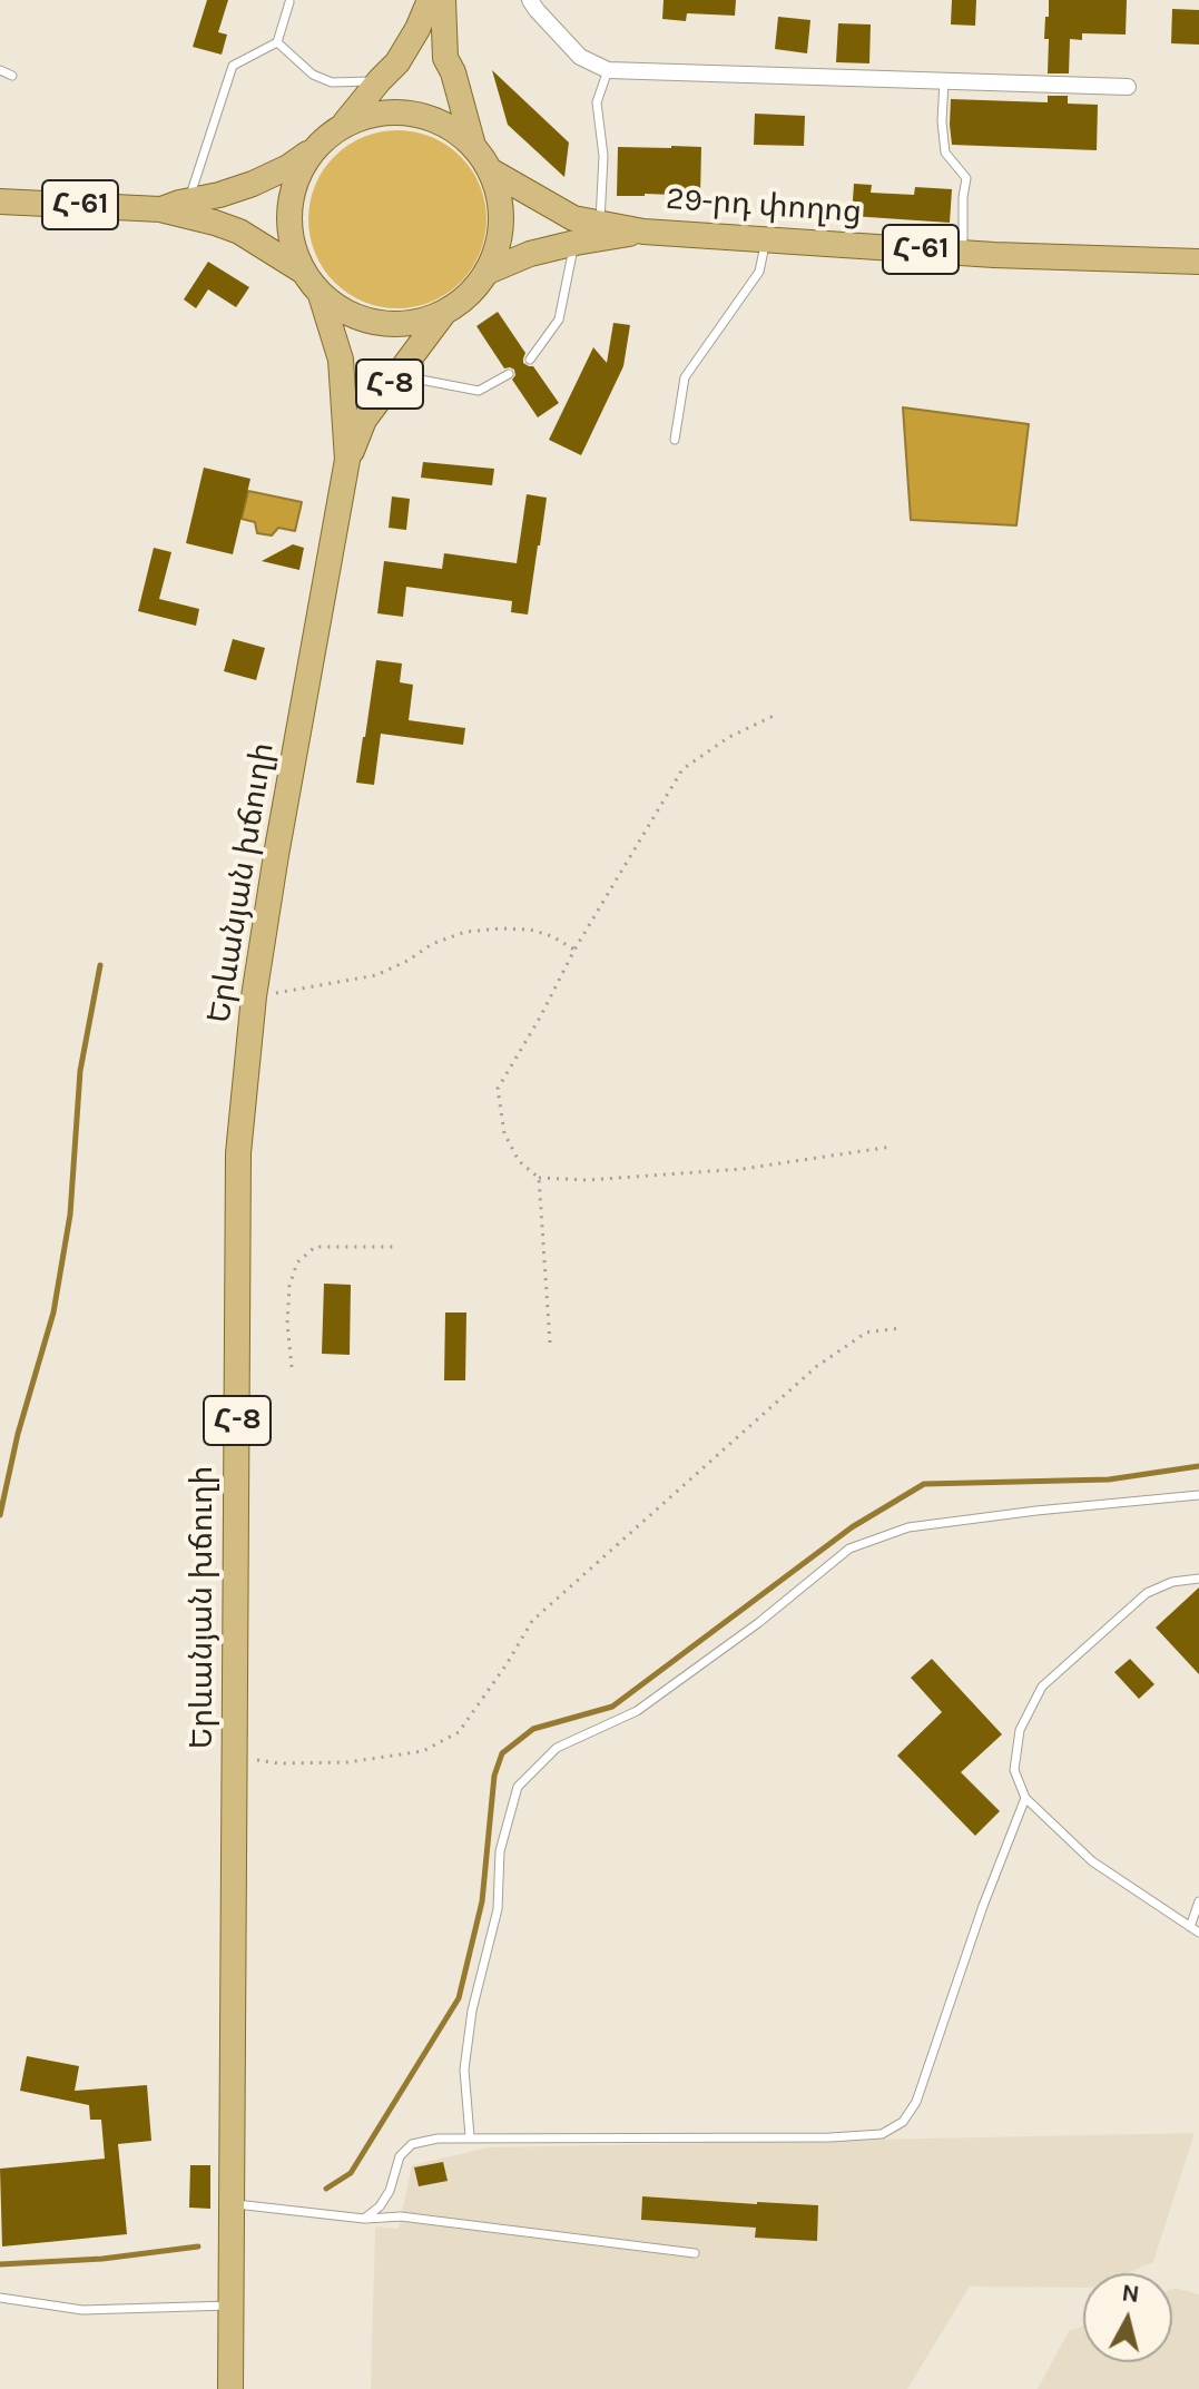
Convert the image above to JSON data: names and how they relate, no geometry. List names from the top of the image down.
{
  "streets": {
    "main road": [
      "Հ-61",
      "29-րդ փողոց",
      "Հ-8",
      "Երևանյան խճուղի"
    ]
  },
  "crossings": [
    ["Հ-61", "29-րդ փողոց"],
    ["Հ-61", "Երևանյան խճուղի"],
    ["29-րդ փողոց", "Երևանյան խճուղի"]
  ],
  "north": "top"
}
